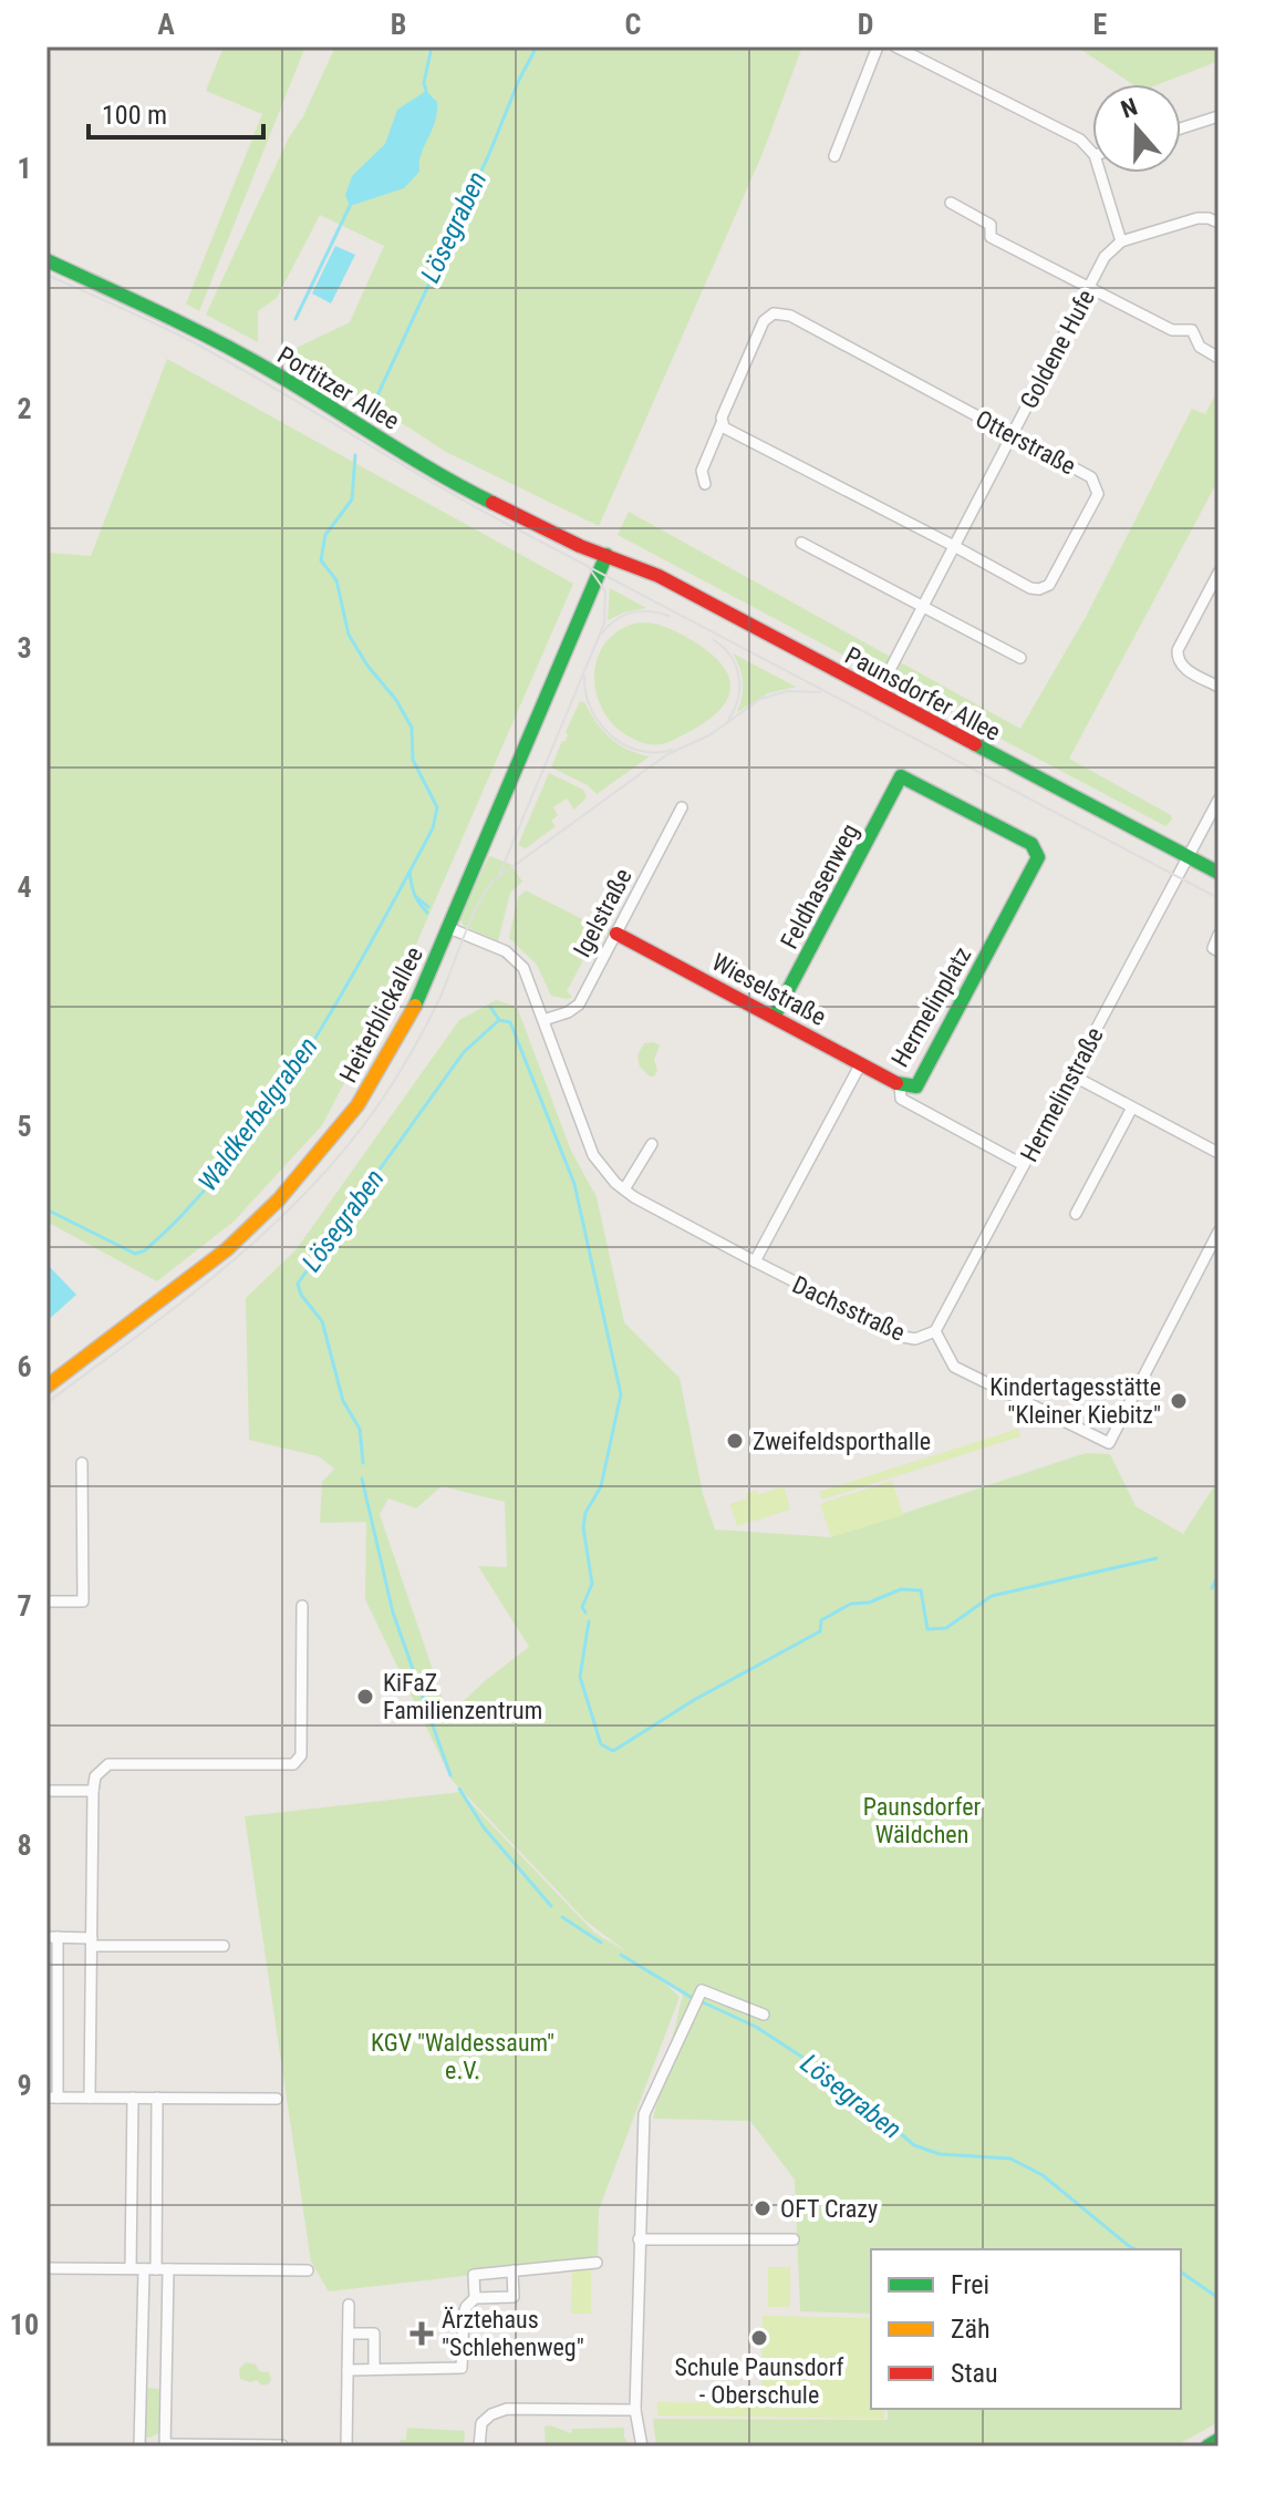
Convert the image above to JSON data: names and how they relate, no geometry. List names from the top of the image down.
{
  "streets": {
    "main road": [
      "Portitzer Allee",
      "Paunsdorfer Allee",
      "Feldhasenweg",
      "Wieselstraße",
      "Hermelinplatz",
      "Heiterblickallee"
    ],
    "street": [
      "Goldene Hufe",
      "Otterstraße",
      "Igelstraße",
      "Hermelinstraße",
      "Dachsstraße"
    ]
  },
  "crossings": [
    ["Goldene Hufe", "Otterstraße"],
    ["Goldene Hufe", "Paunsdorfer Allee"],
    ["Portitzer Allee", "Paunsdorfer Allee"],
    ["Portitzer Allee", "Heiterblickallee"],
    ["Paunsdorfer Allee", "Heiterblickallee"],
    ["Paunsdorfer Allee", "Hermelinstraße"],
    ["Feldhasenweg", "Wieselstraße"],
    ["Feldhasenweg", "Hermelinplatz"],
    ["Igelstraße", "Wieselstraße"],
    ["Igelstraße", "Dachsstraße"],
    ["Wieselstraße", "Hermelinplatz"],
    ["Hermelinplatz", "Hermelinstraße"],
    ["Heiterblickallee", "Dachsstraße"],
    ["Hermelinstraße", "Dachsstraße"]
  ],
  "water": ["Lösegraben", "Waldkerbelgraben"],
  "parks": ["Paunsdorfer Wäldchen", "KGV \"Waldessaum\" e.V."],
  "places": {
    "other": [
      "Kindertagesstätte \"Kleiner Kiebitz\"",
      "Zweifeldsporthalle",
      "KiFaZ Familienzentrum",
      "OFT Crazy",
      "Schule Paunsdorf - Oberschule"
    ],
    "health": ["Ärztehaus \"Schlehenweg\""]
  },
  "legend": ["Frei", "Zäh", "Stau"],
  "scale_bar": "100 m",
  "north": "top",
  "grid": {
    "columns": [
      "A",
      "B",
      "C",
      "D",
      "E"
    ],
    "rows": [
      "1",
      "2",
      "3",
      "4",
      "5",
      "6",
      "7",
      "8",
      "9",
      "10"
    ]
  }
}
